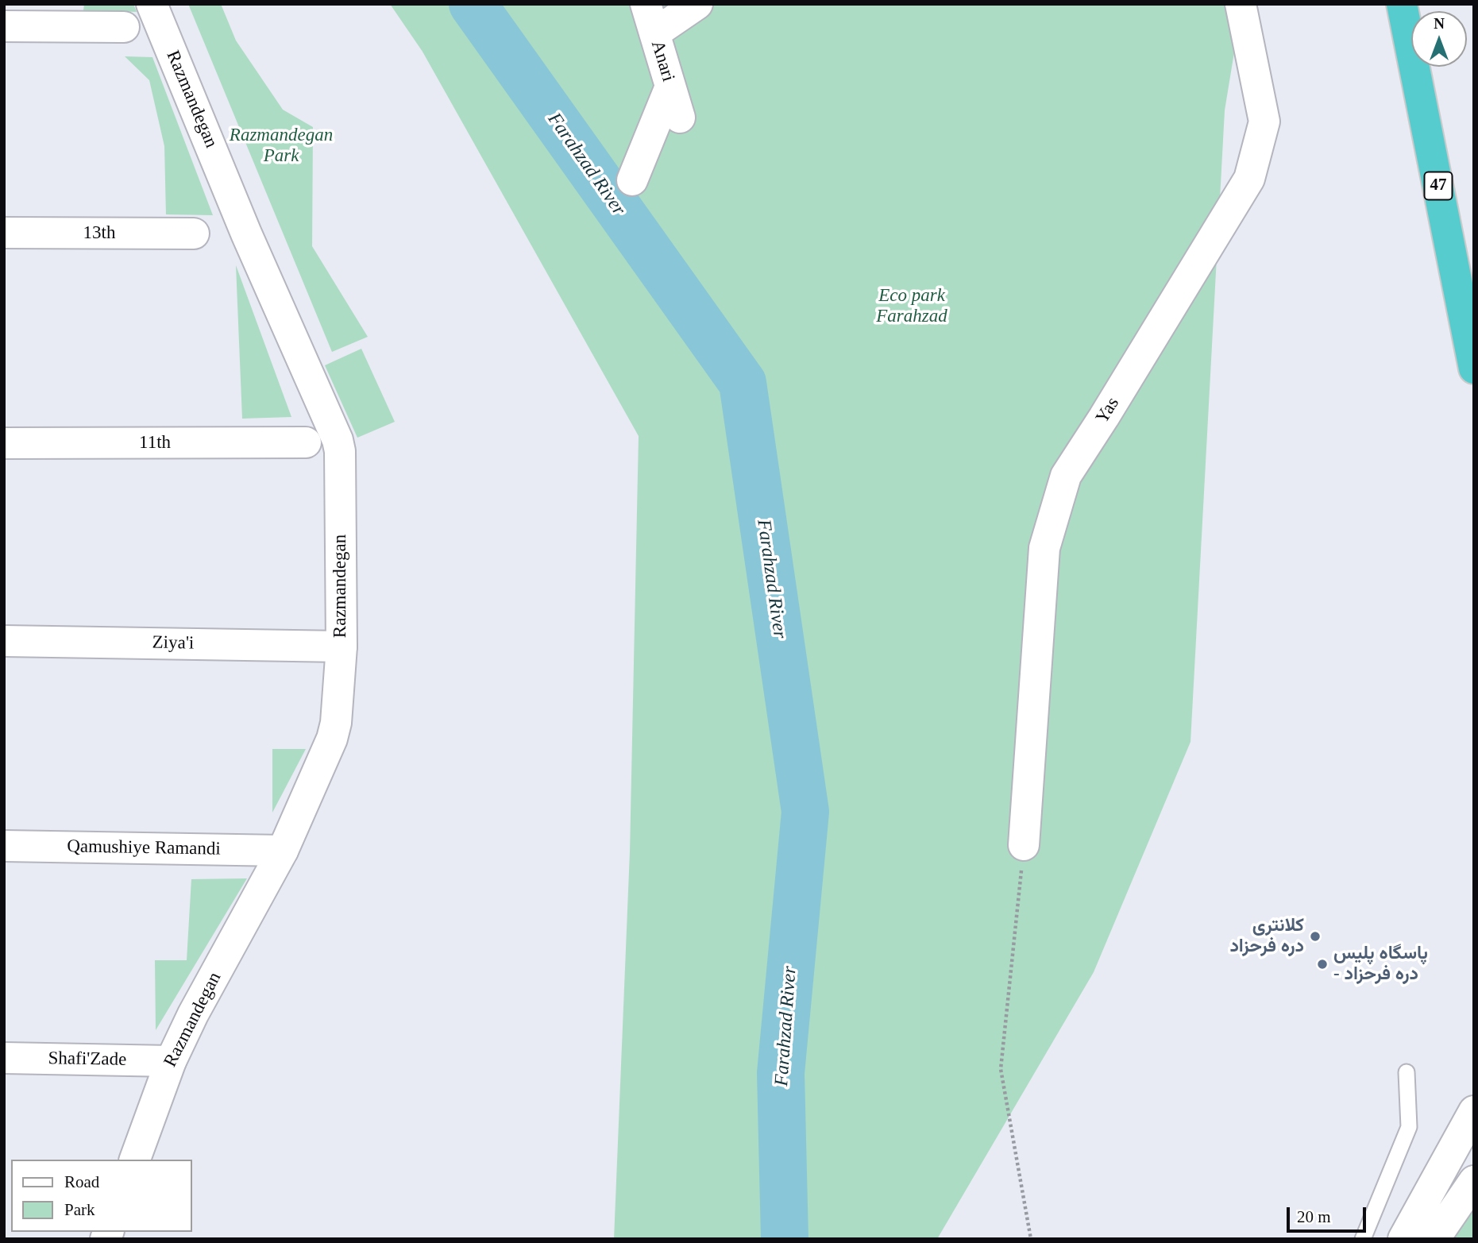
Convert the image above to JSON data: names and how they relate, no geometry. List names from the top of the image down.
{
  "streets": {
    "highway": ["47"],
    "street": [
      "Anari",
      "Razmandegan",
      "13th",
      "Yas",
      "11th",
      "Ziya'i",
      "Qamushiye Ramandi",
      "Shafi'Zade"
    ]
  },
  "crossings": [
    ["Razmandegan", "Ziya'i"],
    ["Razmandegan", "Qamushiye Ramandi"],
    ["Razmandegan", "Shafi'Zade"]
  ],
  "water": ["Farahzad River"],
  "parks": ["Razmandegan Park", "Eco park Farahzad"],
  "places": ["کلانتری دره فرحزاد", "پاسگاه پلیس - دره فرحزاد"],
  "legend": ["Road", "Park"],
  "scale_bar": "20 m",
  "north": "top"
}
